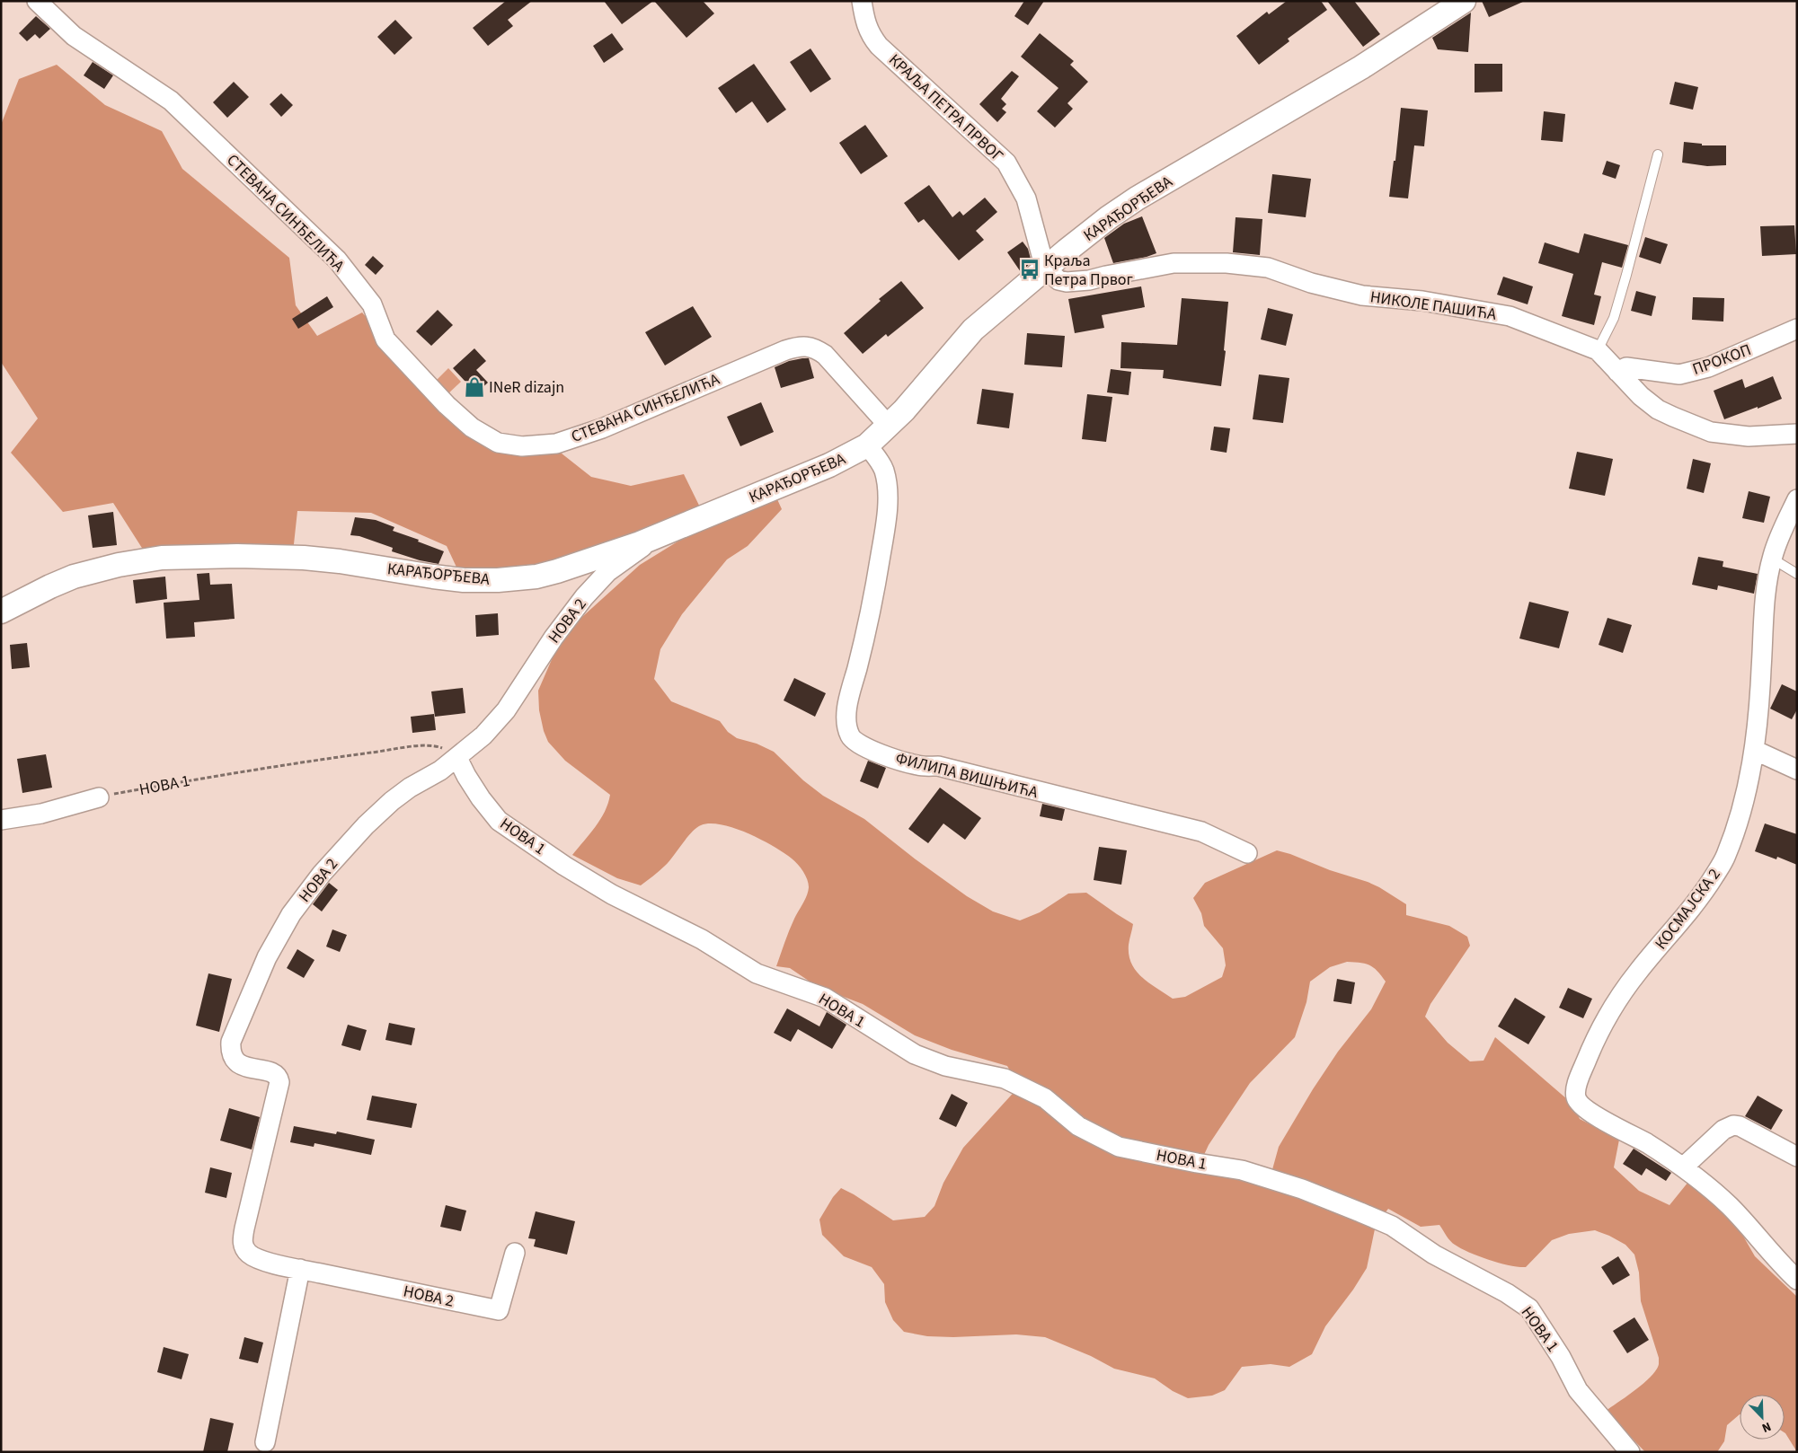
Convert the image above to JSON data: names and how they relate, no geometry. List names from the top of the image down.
{
  "streets": {
    "street": [
      "КРАЉА ПЕТРА ПРВОГ",
      "КАРАЂОРЂЕВА",
      "СТЕВАНА СИНЂЕЛИЋА",
      "НИКОЛЕ ПАШИЋА",
      "ПРОКОП",
      "НОВА 2",
      "ФИЛИПА ВИШЊИЋА",
      "НОВА 1",
      "КОСМАЈСКА 2"
    ]
  },
  "crossings": [
    ["КРАЉА ПЕТРА ПРВОГ", "КАРАЂОРЂЕВА"],
    ["КРАЉА ПЕТРА ПРВОГ", "НИКОЛЕ ПАШИЋА"],
    ["КАРАЂОРЂЕВА", "СТЕВАНА СИНЂЕЛИЋА"],
    ["КАРАЂОРЂЕВА", "НИКОЛЕ ПАШИЋА"],
    ["КАРАЂОРЂЕВА", "НОВА 2"],
    ["КАРАЂОРЂЕВА", "ФИЛИПА ВИШЊИЋА"],
    ["НИКОЛЕ ПАШИЋА", "ПРОКОП"],
    ["НОВА 2", "НОВА 1"]
  ],
  "places": {
    "bus stop": ["Краља Петра Првог"],
    "shop": ["INeR dizajn"]
  },
  "north": "bottom right"
}
